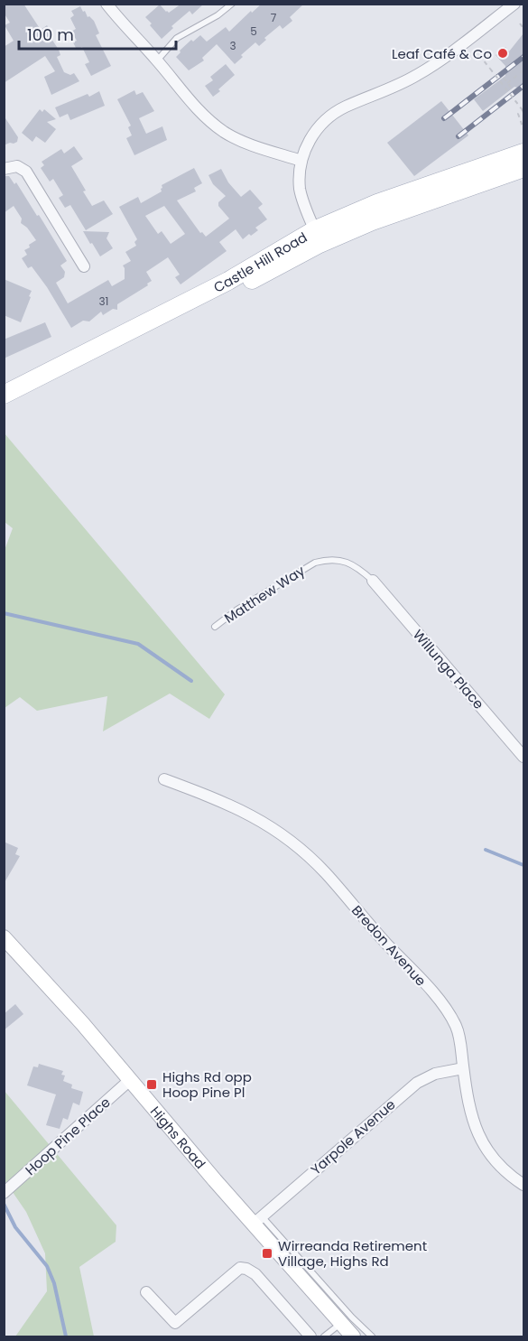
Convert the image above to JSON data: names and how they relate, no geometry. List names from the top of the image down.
{
  "streets": {
    "main road": ["Castle Hill Road"],
    "street": [
      "Willunga Place",
      "Bredon Avenue",
      "Hoop Pine Place",
      "Highs Road",
      "Yarpole Avenue"
    ],
    "lane": ["Matthew Way"]
  },
  "crossings": [
    ["Matthew Way", "Willunga Place"],
    ["Bredon Avenue", "Yarpole Avenue"],
    ["Hoop Pine Place", "Highs Road"],
    ["Highs Road", "Yarpole Avenue"]
  ],
  "places": {
    "other": ["Leaf Café & Co"],
    "transit": ["Highs Rd opp Hoop Pine Pl", "Wirreanda Retirement Village, Highs Rd"]
  },
  "house_numbers": [
    "7",
    "5",
    "3",
    "31"
  ],
  "scale_bar": "100 m"
}
